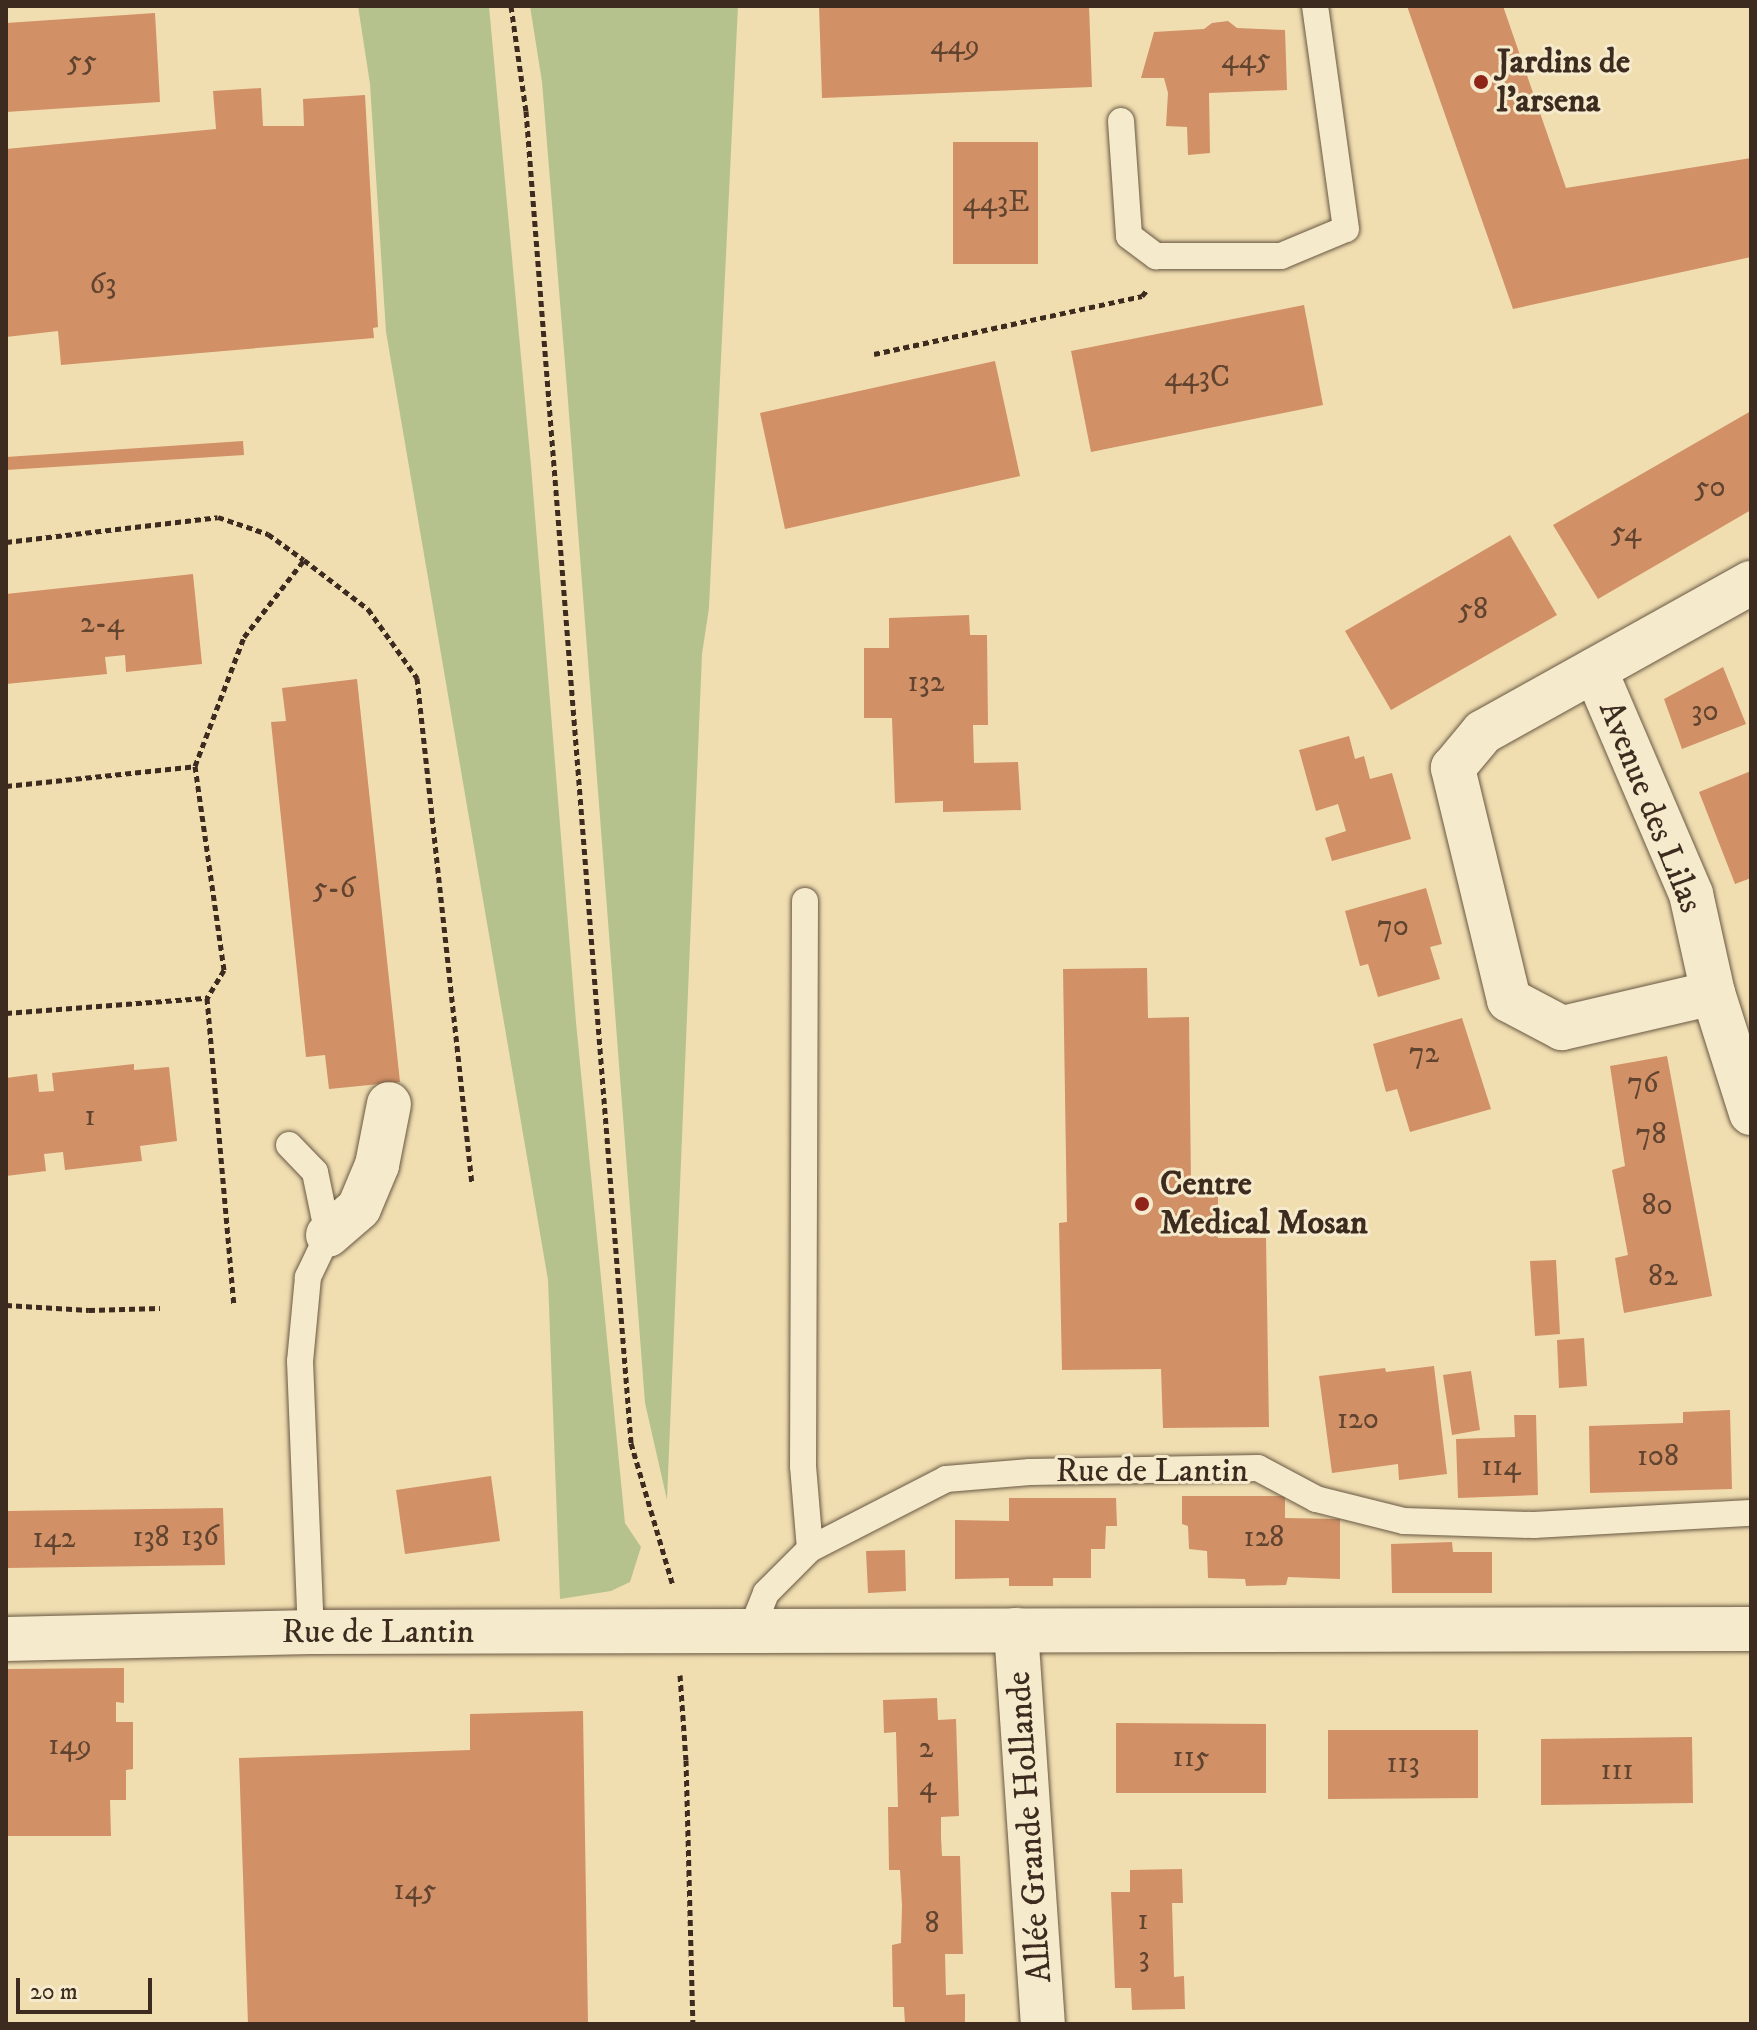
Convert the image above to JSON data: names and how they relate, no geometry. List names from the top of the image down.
{
  "streets": {
    "street": ["Avenue des Lilas", "Rue de Lantin", "Allée Grande Hollande"]
  },
  "crossings": [
    ["Rue de Lantin", "Allée Grande Hollande"]
  ],
  "places": ["Jardins de l'arsena", "Centre Medical Mosan"],
  "house_numbers": [
    "449",
    "445",
    "55",
    "443E",
    "63",
    "443C",
    "50",
    "54",
    "58",
    "2-4",
    "132",
    "30",
    "5-6",
    "70",
    "72",
    "76",
    "1",
    "78",
    "80",
    "82",
    "120",
    "108",
    "114",
    "136",
    "138",
    "128",
    "142",
    "149",
    "2",
    "115",
    "113",
    "111",
    "4",
    "145",
    "1",
    "8",
    "3"
  ],
  "scale_bar": "20 m"
}
